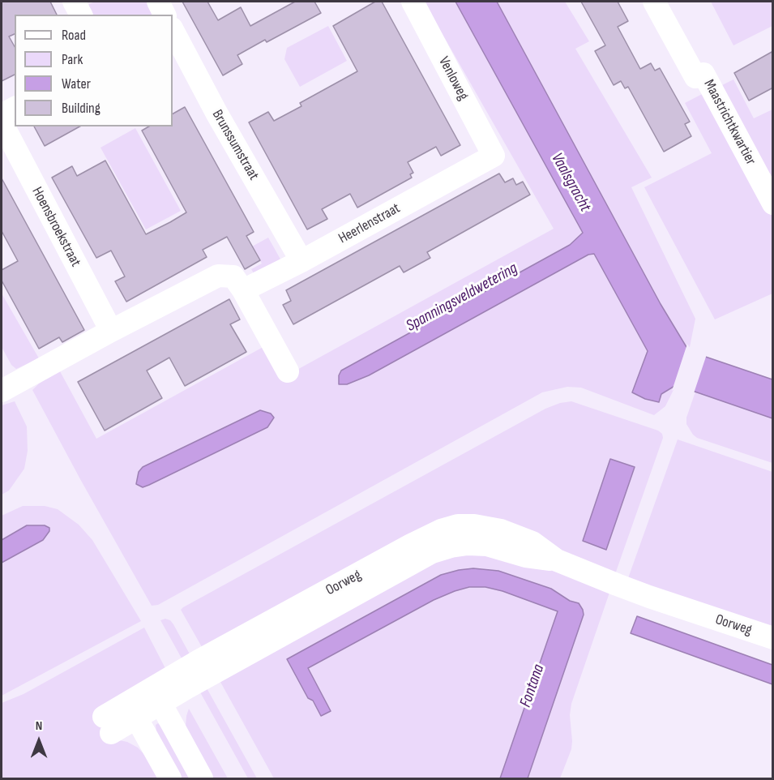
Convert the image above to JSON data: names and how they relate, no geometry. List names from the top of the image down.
{
  "streets": {
    "street": [
      "Venloweg",
      "Maastrichtkwartier",
      "Brunssumstraat",
      "Heerlenstraat",
      "Hoensbroekstraat",
      "Oorweg"
    ]
  },
  "crossings": [
    ["Venloweg", "Heerlenstraat"],
    ["Brunssumstraat", "Heerlenstraat"]
  ],
  "water": ["Vaalsgracht", "Spanningsveldwetering", "Fontana"],
  "legend": [
    "Road",
    "Park",
    "Water",
    "Building"
  ],
  "north": "top"
}
